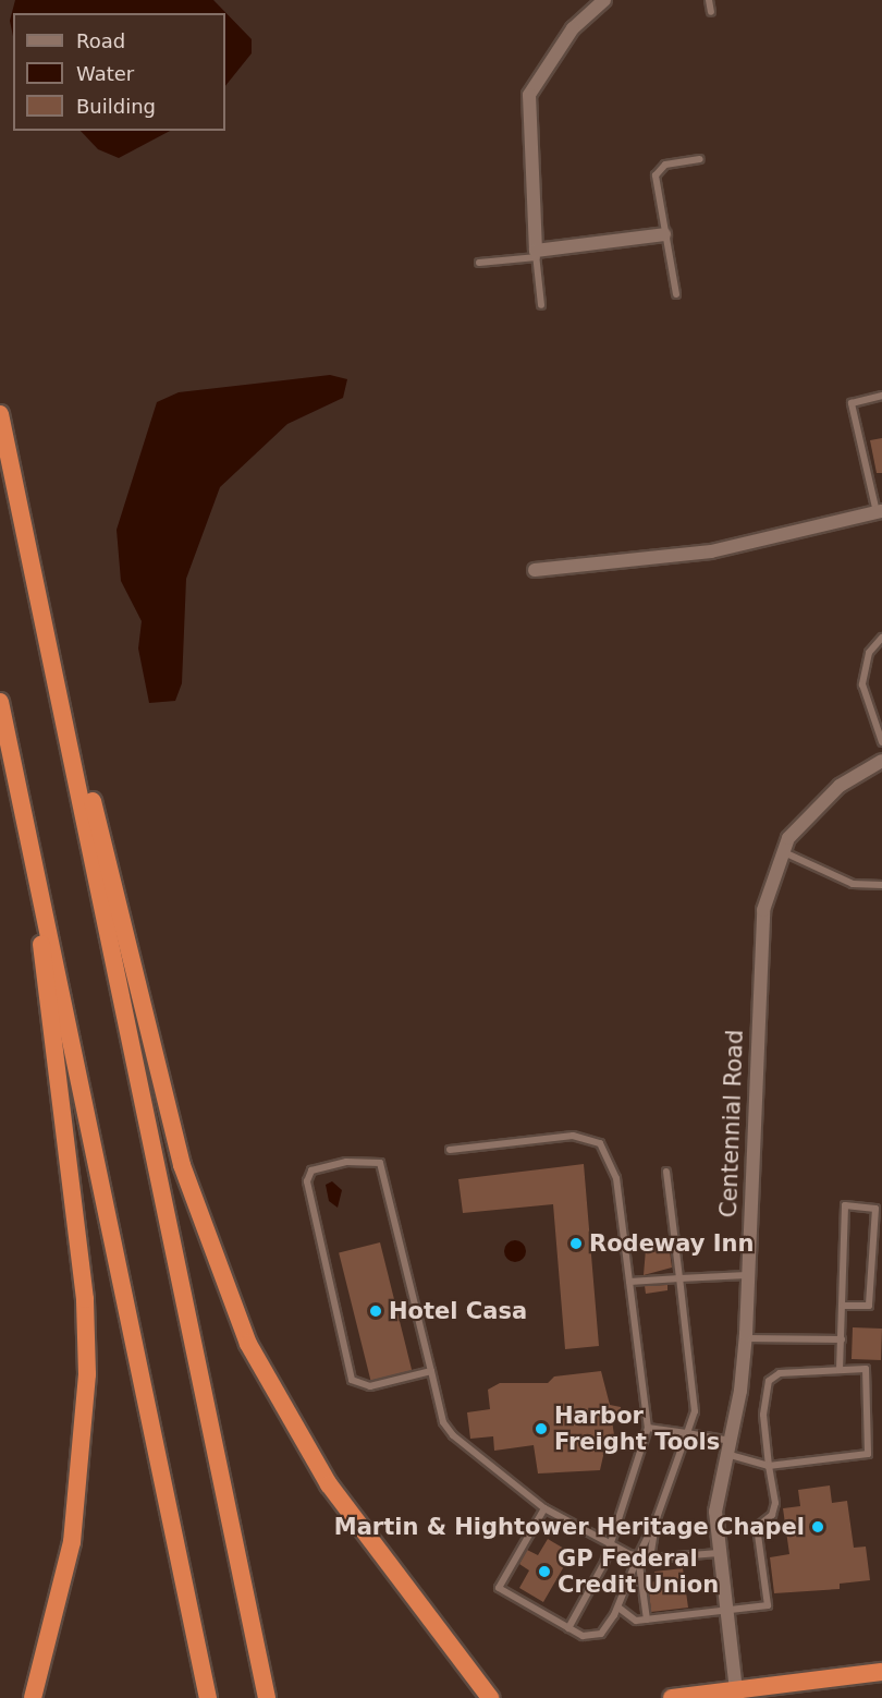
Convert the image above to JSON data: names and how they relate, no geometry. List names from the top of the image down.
{
  "streets": {
    "street": ["Centennial Road"]
  },
  "places": [
    "Rodeway Inn",
    "Hotel Casa",
    "Harbor Freight Tools",
    "Martin & Hightower Heritage Chapel",
    "GP Federal Credit Union"
  ],
  "legend": ["Road", "Water", "Building"]
}
